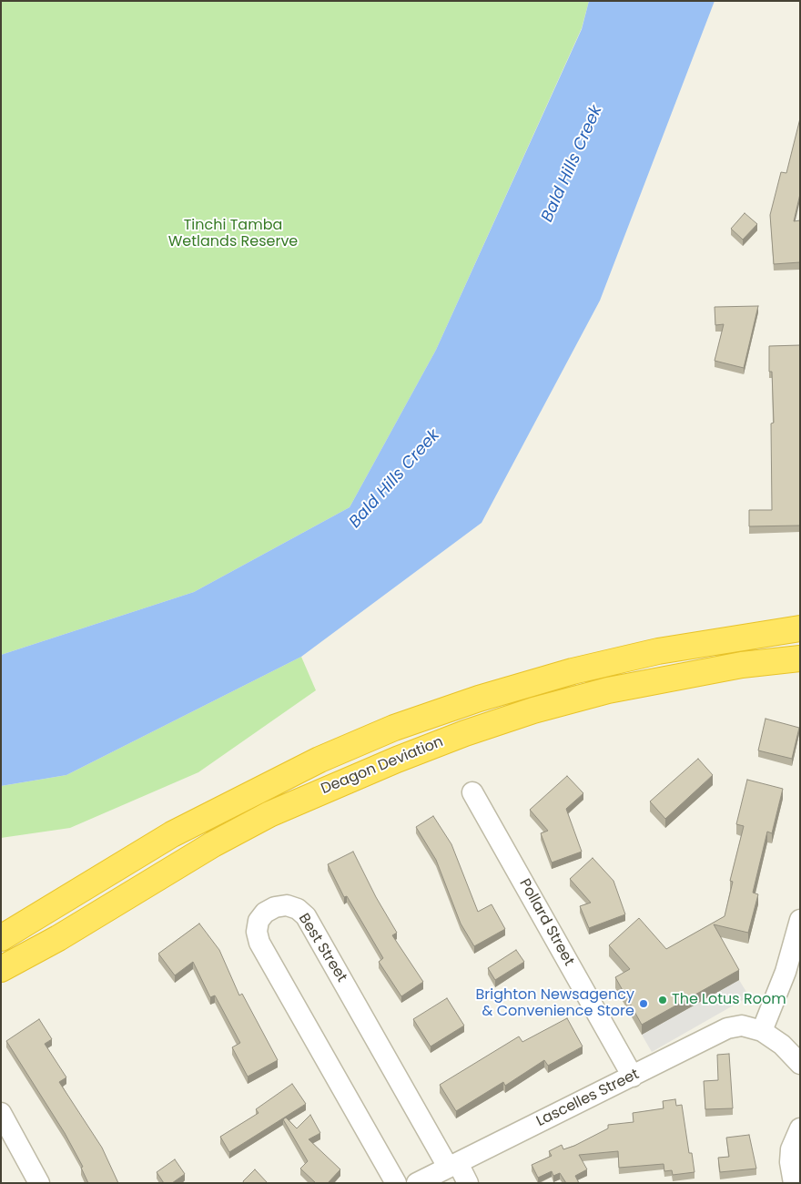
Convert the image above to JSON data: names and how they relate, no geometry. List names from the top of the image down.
{
  "streets": {
    "highway": ["Deagon Deviation"],
    "street": ["Pollard Street", "Best Street", "Lascelles Street"]
  },
  "crossings": [
    ["Pollard Street", "Lascelles Street"],
    ["Best Street", "Lascelles Street"]
  ],
  "water": ["Bald Hills Creek"],
  "parks": ["Tinchi Tamba Wetlands Reserve"],
  "places": ["The Lotus Room", "Brighton Newsagency & Convenience Store"]
}
